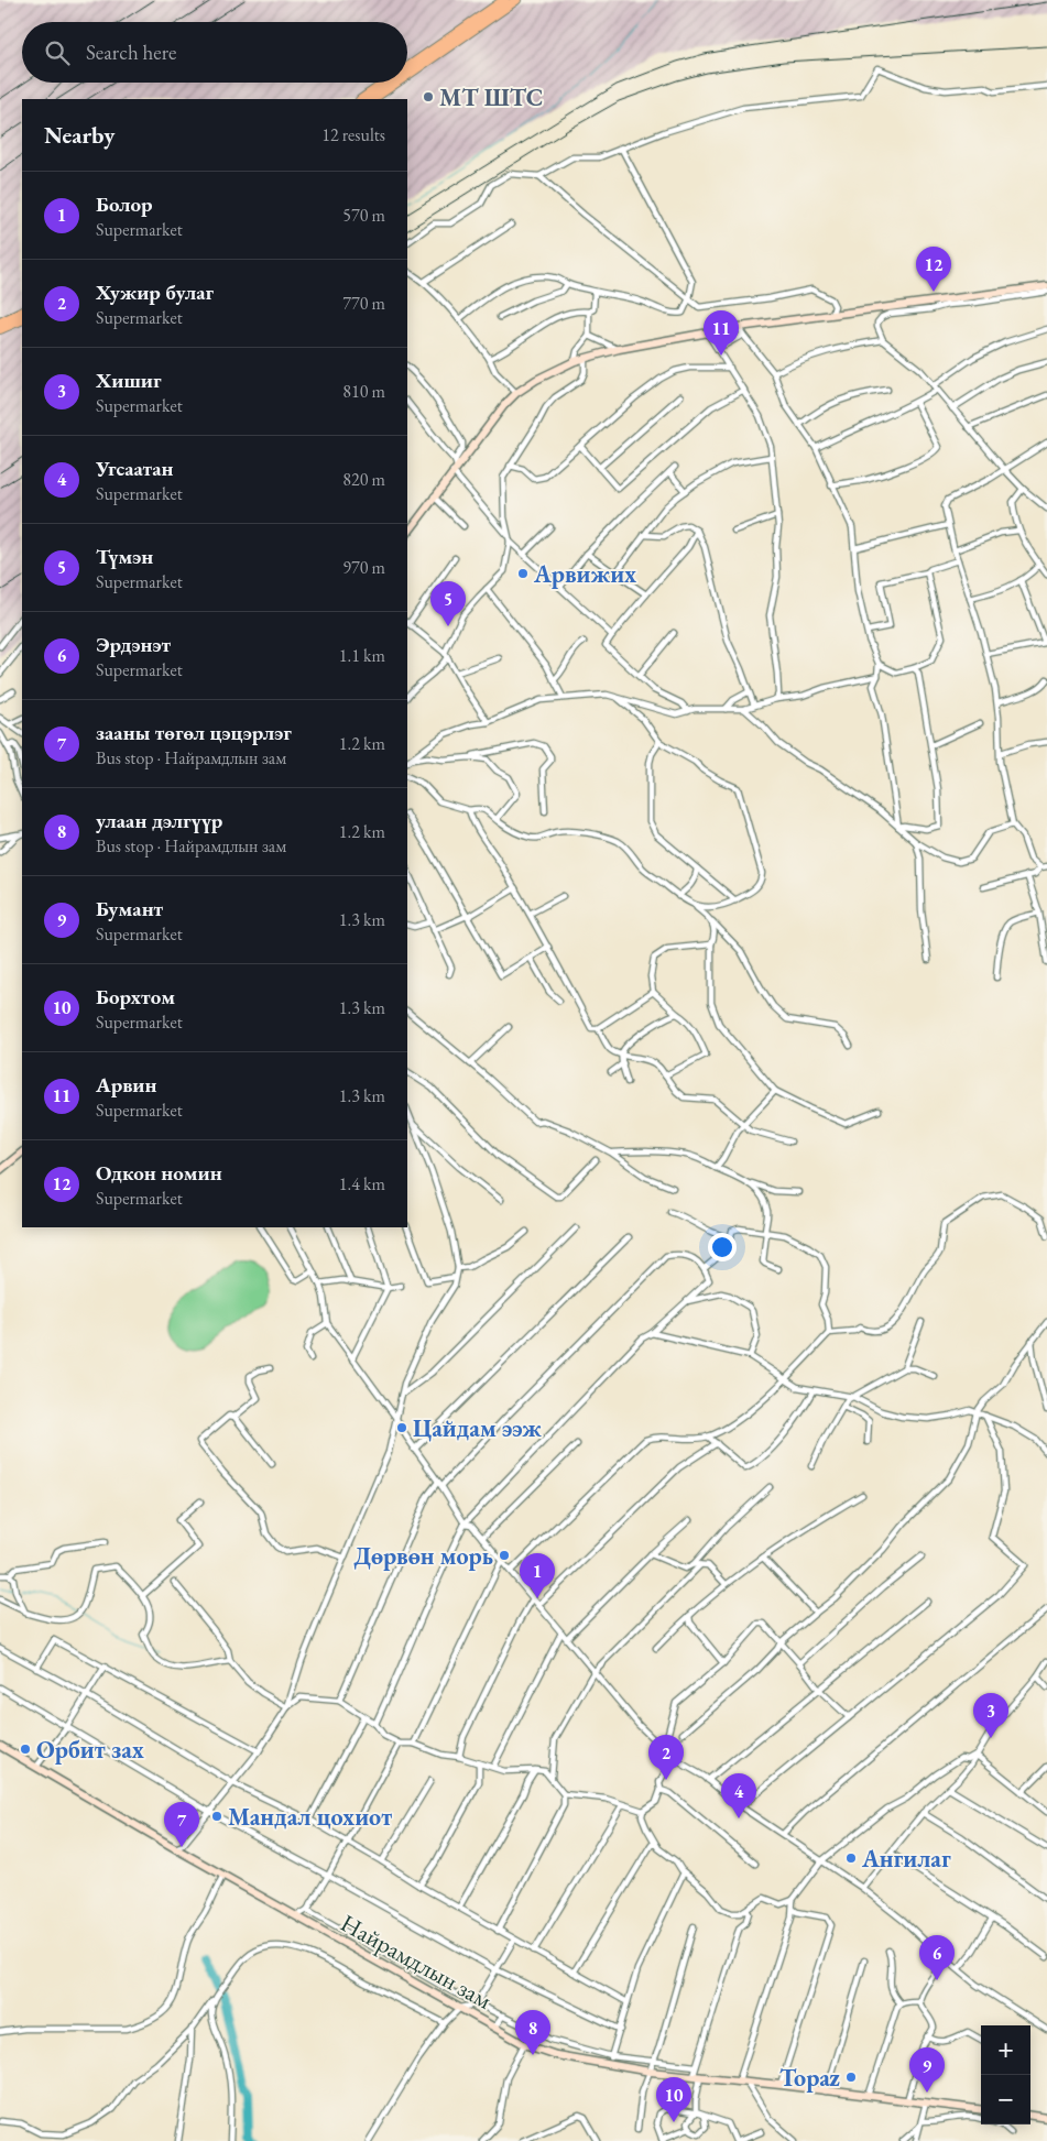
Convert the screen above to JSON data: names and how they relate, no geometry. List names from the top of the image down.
{
  "streets": {
    "main road": ["Найрамдлын зам"]
  },
  "places": [
    "MT ШТС",
    "Арвижих",
    "Цайдам ээж",
    "Дөрвөн морь",
    "Орбит зах",
    "Мандал цохиот",
    "Ангилаг",
    "Topaz"
  ],
  "page": {
    "search": "Search here",
    "heading": ["Nearby", "12 results"],
    "list": [
      {
        "mark": "1",
        "name": "Болор",
        "note": "Supermarket",
        "value": "570 m"
      },
      {
        "mark": "2",
        "name": "Хужир булаг",
        "note": "Supermarket",
        "value": "770 m"
      },
      {
        "mark": "3",
        "name": "Хишиг",
        "note": "Supermarket",
        "value": "810 m"
      },
      {
        "mark": "4",
        "name": "Угсаатан",
        "note": "Supermarket",
        "value": "820 m"
      },
      {
        "mark": "5",
        "name": "Түмэн",
        "note": "Supermarket",
        "value": "970 m"
      },
      {
        "mark": "6",
        "name": "Эрдэнэт",
        "note": "Supermarket",
        "value": "1.1 km"
      },
      {
        "mark": "7",
        "name": "зааны төгөл цэцэрлэг",
        "note": "Bus stop · Найрамдлын зам",
        "value": "1.2 km"
      },
      {
        "mark": "8",
        "name": "улаан дэлгүүр",
        "note": "Bus stop · Найрамдлын зам",
        "value": "1.2 km"
      },
      {
        "mark": "9",
        "name": "Бумант",
        "note": "Supermarket",
        "value": "1.3 km"
      },
      {
        "mark": "10",
        "name": "Борхтом",
        "note": "Supermarket",
        "value": "1.3 km"
      },
      {
        "mark": "11",
        "name": "Арвин",
        "note": "Supermarket",
        "value": "1.3 km"
      },
      {
        "mark": "12",
        "name": "Одкон номин",
        "note": "Supermarket",
        "value": "1.4 km"
      }
    ],
    "pins": [
      "12",
      "11",
      "5",
      "1",
      "3",
      "2",
      "4",
      "7",
      "6",
      "8",
      "9",
      "10"
    ],
    "map_buttons": ["+", "−"]
  }
}
